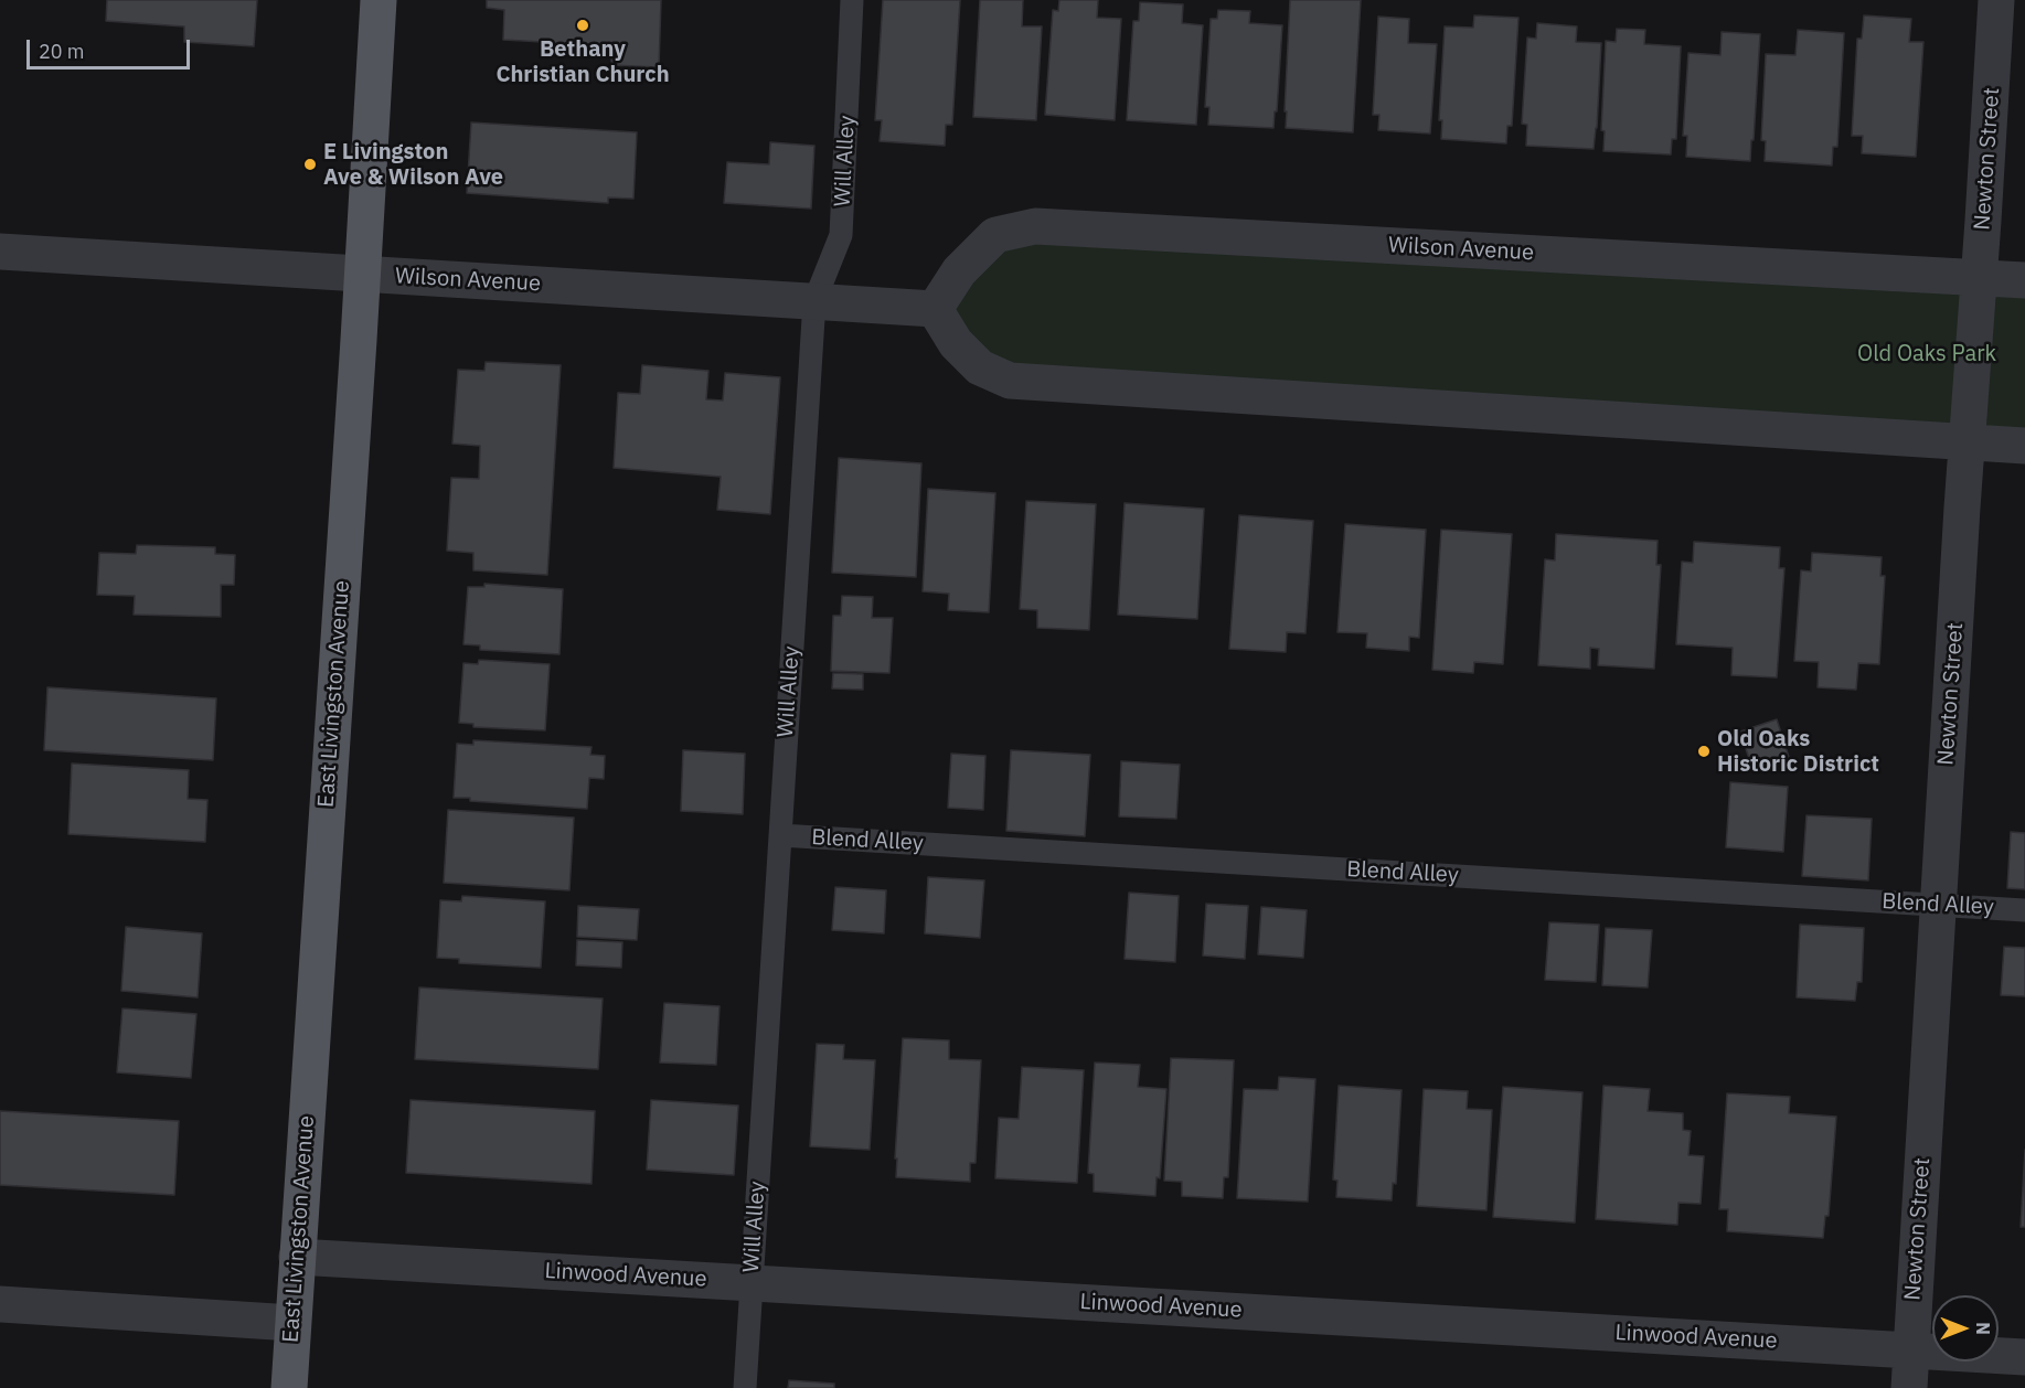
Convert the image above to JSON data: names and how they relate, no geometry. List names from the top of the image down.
{
  "streets": {
    "main road": ["East Livingston Avenue"],
    "street": ["Newton Street", "Wilson Avenue", "Linwood Avenue"],
    "lane": ["Will Alley", "Blend Alley"]
  },
  "crossings": [
    ["Newton Street", "Wilson Avenue"],
    ["Newton Street", "Blend Alley"],
    ["Newton Street", "Linwood Avenue"],
    ["Will Alley", "Wilson Avenue"],
    ["Will Alley", "Blend Alley"],
    ["Will Alley", "Linwood Avenue"],
    ["Wilson Avenue", "East Livingston Avenue"],
    ["East Livingston Avenue", "Linwood Avenue"]
  ],
  "parks": ["Old Oaks Park"],
  "places": ["Bethany Christian Church", "E Livingston Ave & Wilson Ave", "Old Oaks Historic District"],
  "scale_bar": "20 m",
  "north": "right"
}
